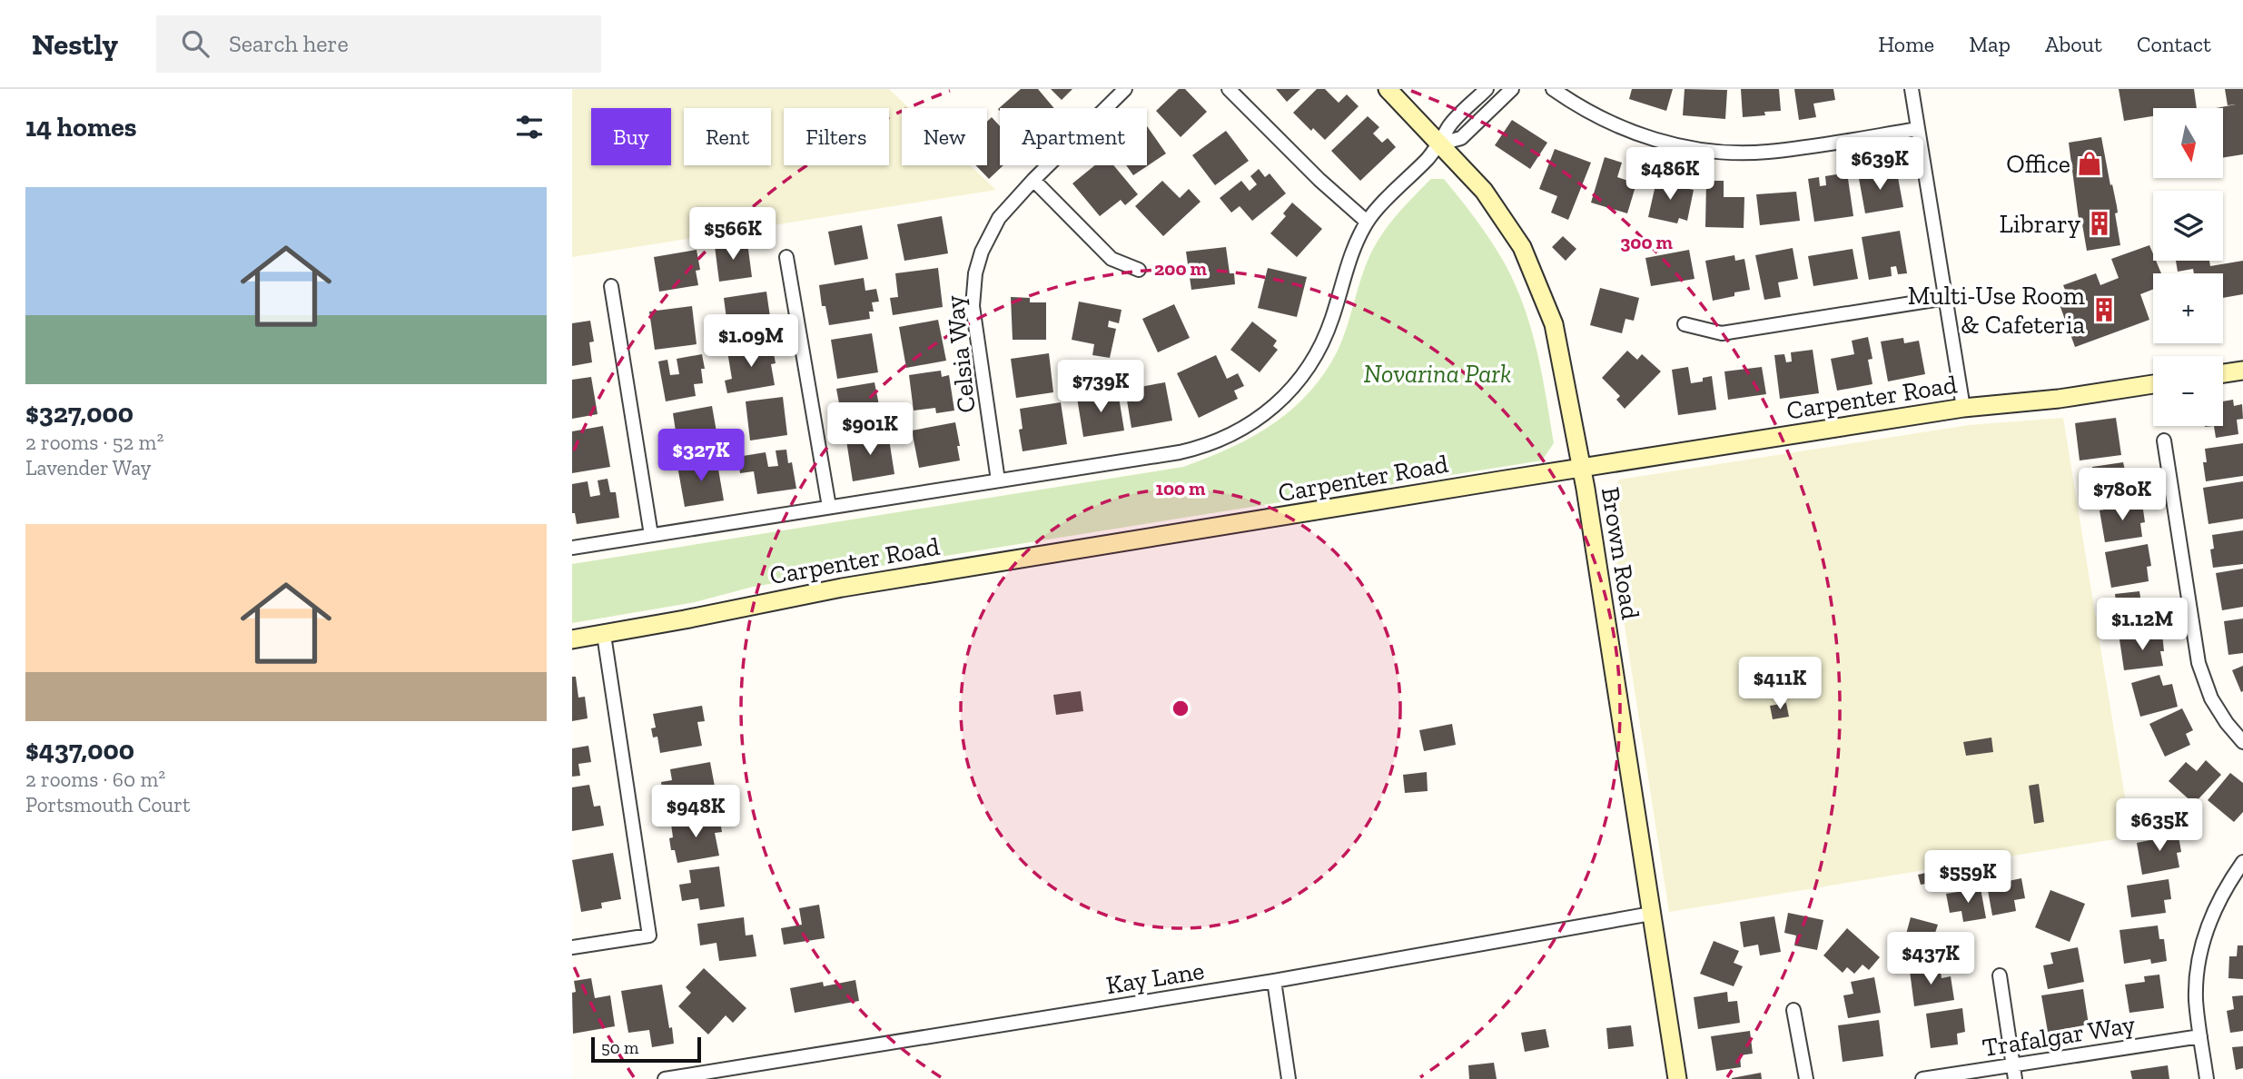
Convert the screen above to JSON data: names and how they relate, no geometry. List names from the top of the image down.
{
  "streets": {
    "street": [
      "Celsia Way",
      "Carpenter Road",
      "Brown Road",
      "Kay Lane",
      "Trafalgar Way"
    ]
  },
  "crossings": [
    ["Carpenter Road", "Brown Road"],
    ["Brown Road", "Kay Lane"]
  ],
  "parks": ["Novarina Park"],
  "places": {
    "shop": ["Office"],
    "building": ["Library", "Multi-Use Room & Cafeteria"]
  },
  "scale_bar": "50 m",
  "north": "bottom",
  "page": {
    "header": "Nestly",
    "search": "Search here",
    "nav": [
      "Home",
      "Map",
      "About",
      "Contact"
    ],
    "heading": "14 homes",
    "map_buttons": ["+", "−"],
    "chip": [
      "Buy",
      "Rent",
      "Filters",
      "New",
      "Apartment"
    ],
    "price": [
      "$639K",
      "$486K",
      "$566K",
      "$1.09M",
      "$739K",
      "$901K",
      "$327K",
      "$780K",
      "$1.12M",
      "$411K",
      "$948K",
      "$635K",
      "$559K",
      "$437K"
    ],
    "list": [
      {
        "name": "$327,000",
        "note": "2 rooms · 52 m² · Lavender Way"
      },
      {
        "name": "$437,000",
        "note": "2 rooms · 60 m² · Portsmouth Court"
      }
    ],
    "scale": "50 m"
  },
  "rings": ["300 m", "200 m", "100 m"]
}
